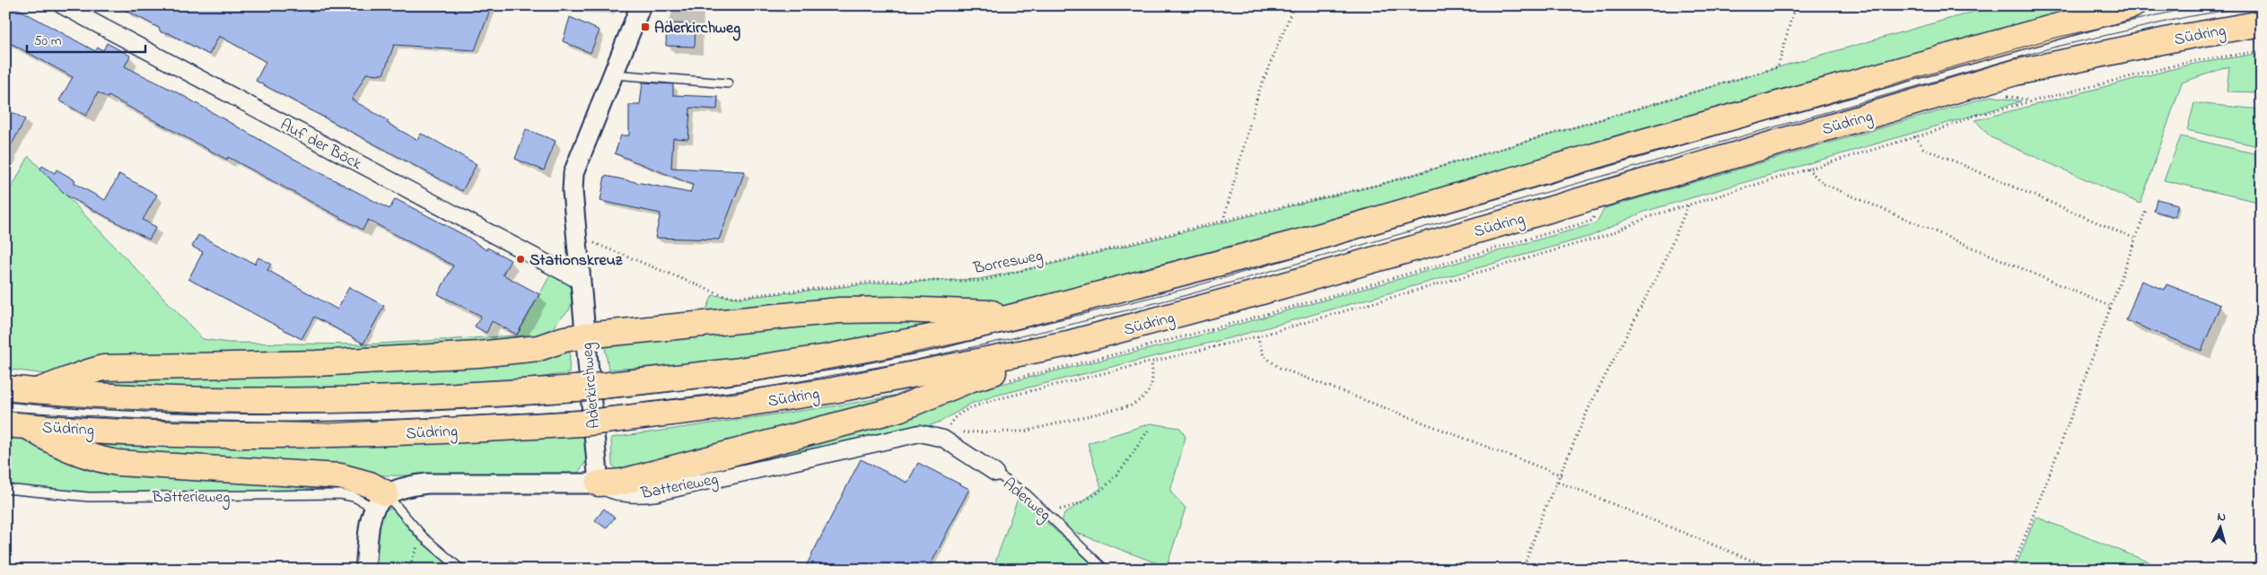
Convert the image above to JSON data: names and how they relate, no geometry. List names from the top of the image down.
{
  "streets": {
    "main road": ["Südring"],
    "street": [
      "Auf der Böck",
      "Aderkirchweg",
      "Batterieweg",
      "Aderweg"
    ],
    "path": ["Borresweg"]
  },
  "crossings": [
    ["Auf der Böck", "Aderkirchweg"],
    ["Borresweg", "Aderkirchweg"],
    ["Aderkirchweg", "Batterieweg"],
    ["Batterieweg", "Aderweg"]
  ],
  "places": {
    "transit": ["Aderkirchweg"],
    "other": ["Stationskreuz"]
  },
  "scale_bar": "50 m",
  "north": "top"
}
